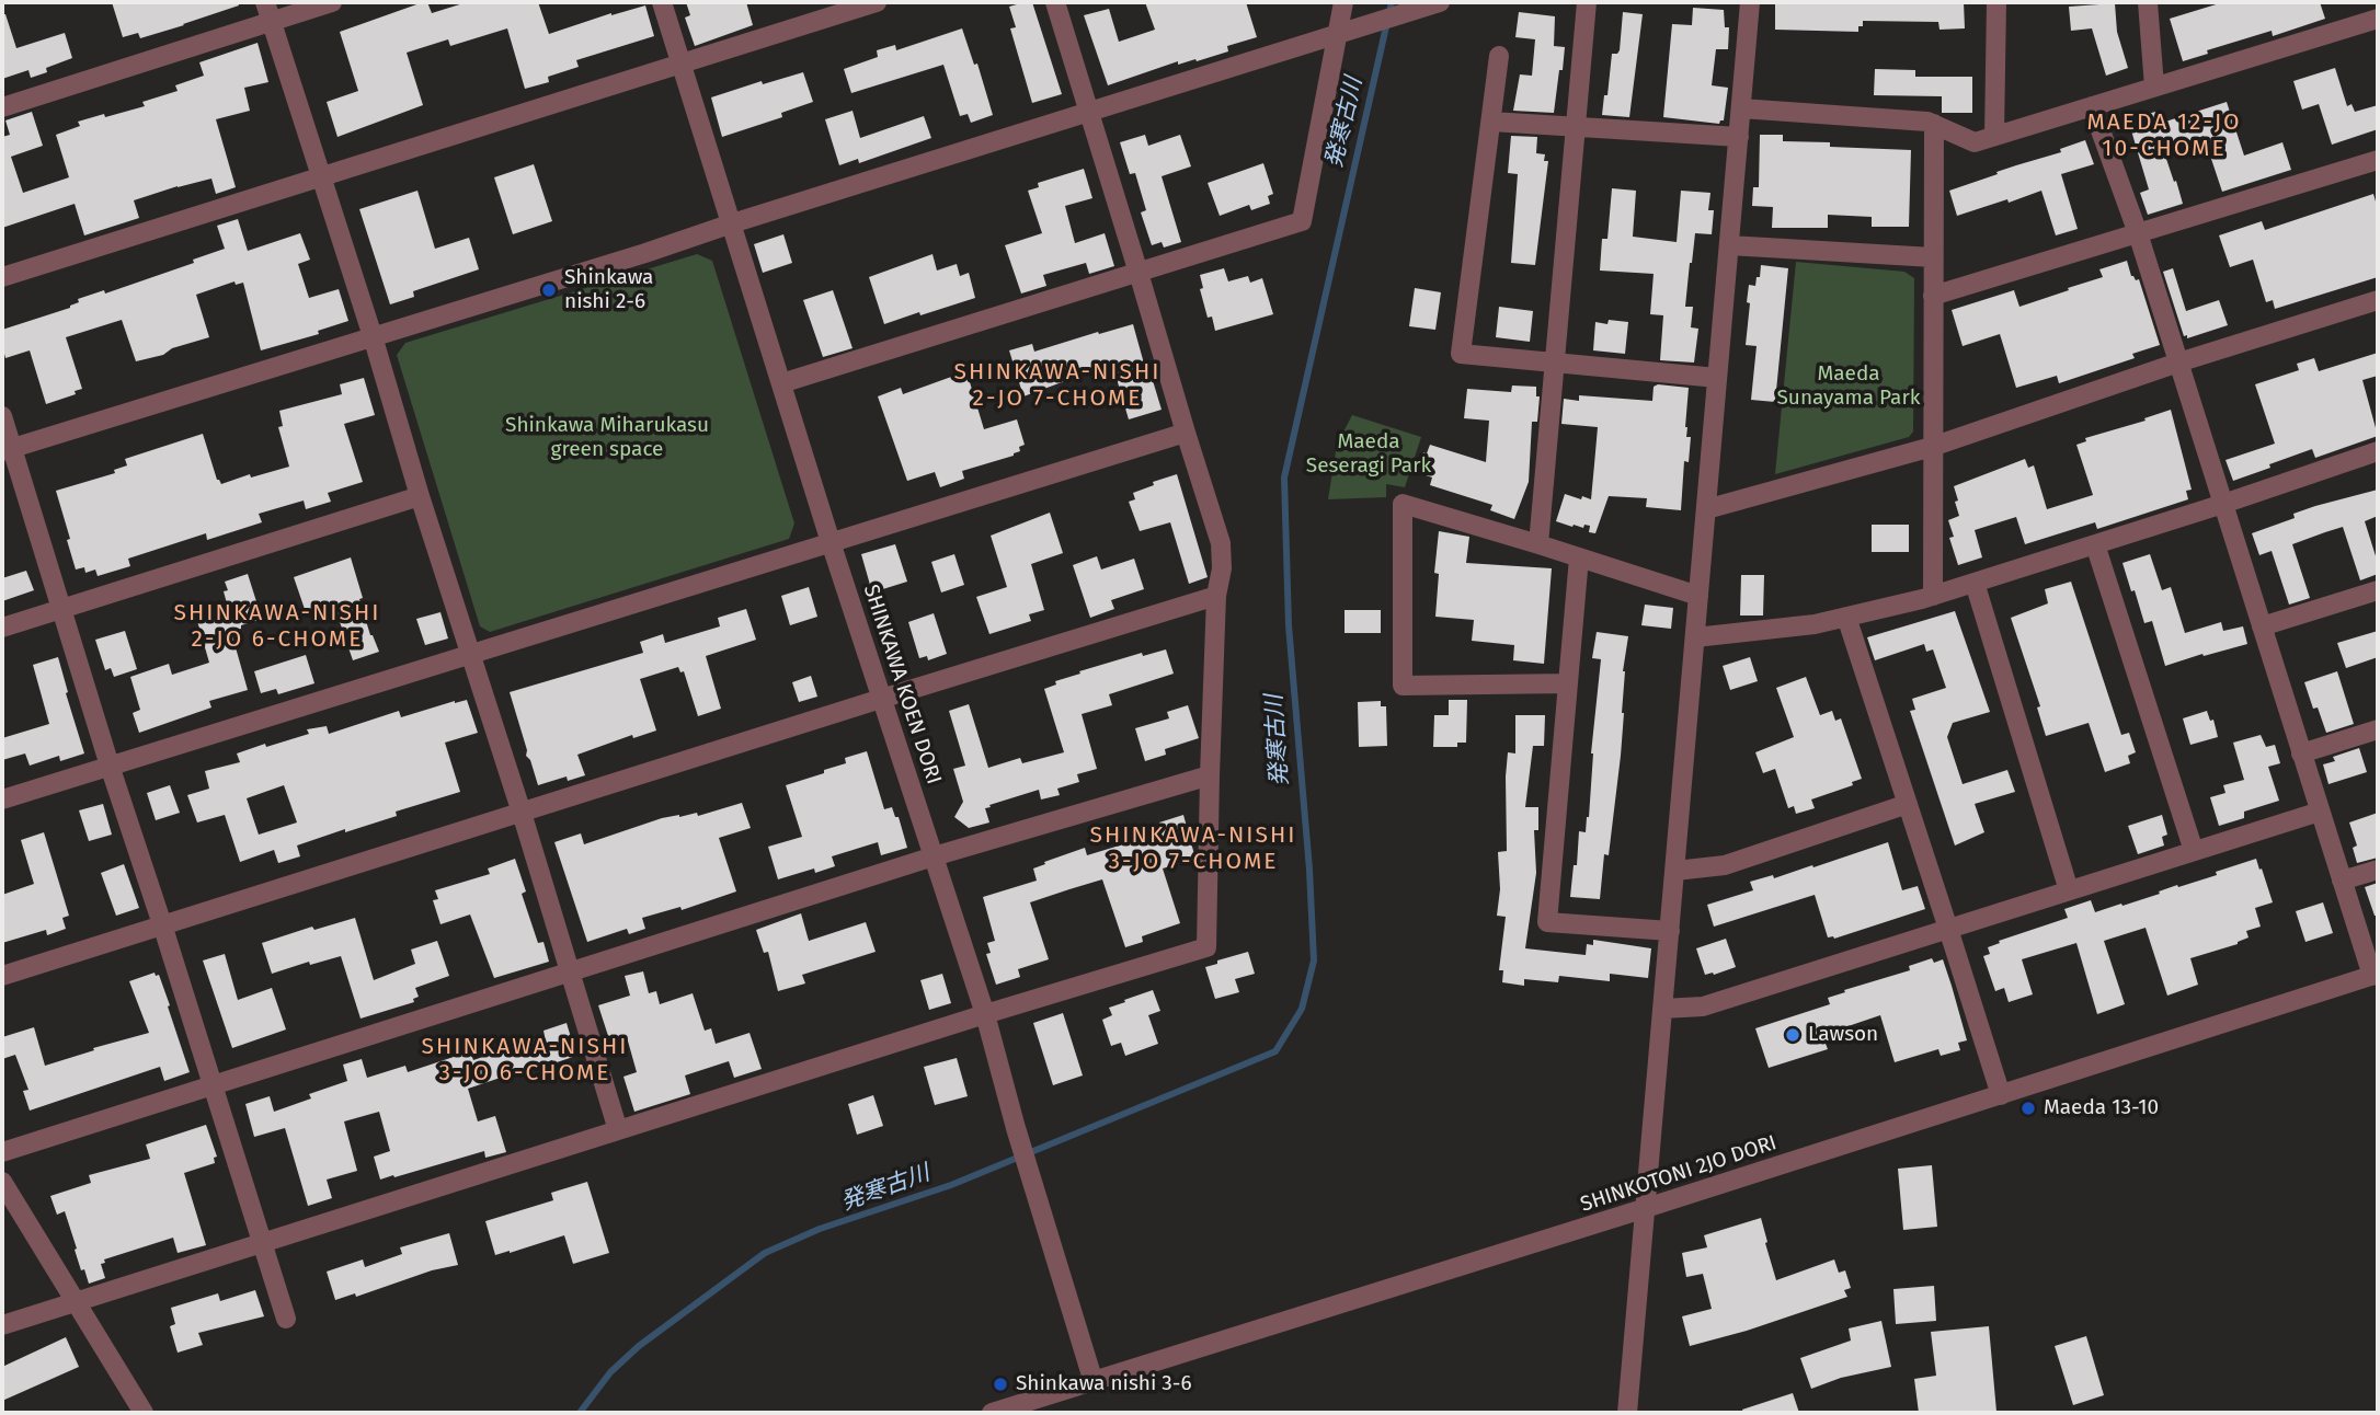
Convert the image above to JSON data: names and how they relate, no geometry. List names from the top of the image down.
{
  "streets": {
    "street": ["SHINKAWA KOEN DORI", "SHINKOTONI 2JO DORI"]
  },
  "crossings": [
    ["SHINKAWA KOEN DORI", "SHINKOTONI 2JO DORI"]
  ],
  "districts": [
    "MAEDA 12-JO 10-CHOME",
    "SHINKAWA-NISHI 2-JO 7-CHOME",
    "SHINKAWA-NISHI 2-JO 6-CHOME",
    "SHINKAWA-NISHI 3-JO 7-CHOME",
    "SHINKAWA-NISHI 3-JO 6-CHOME"
  ],
  "water": ["発寒古川"],
  "parks": ["Maeda Sunayama Park", "Shinkawa Miharukasu green space", "Maeda Seseragi Park"],
  "places": [
    "Shinkawa nishi 2-6",
    "Lawson",
    "Maeda 13-10",
    "Shinkawa nishi 3-6"
  ]
}
